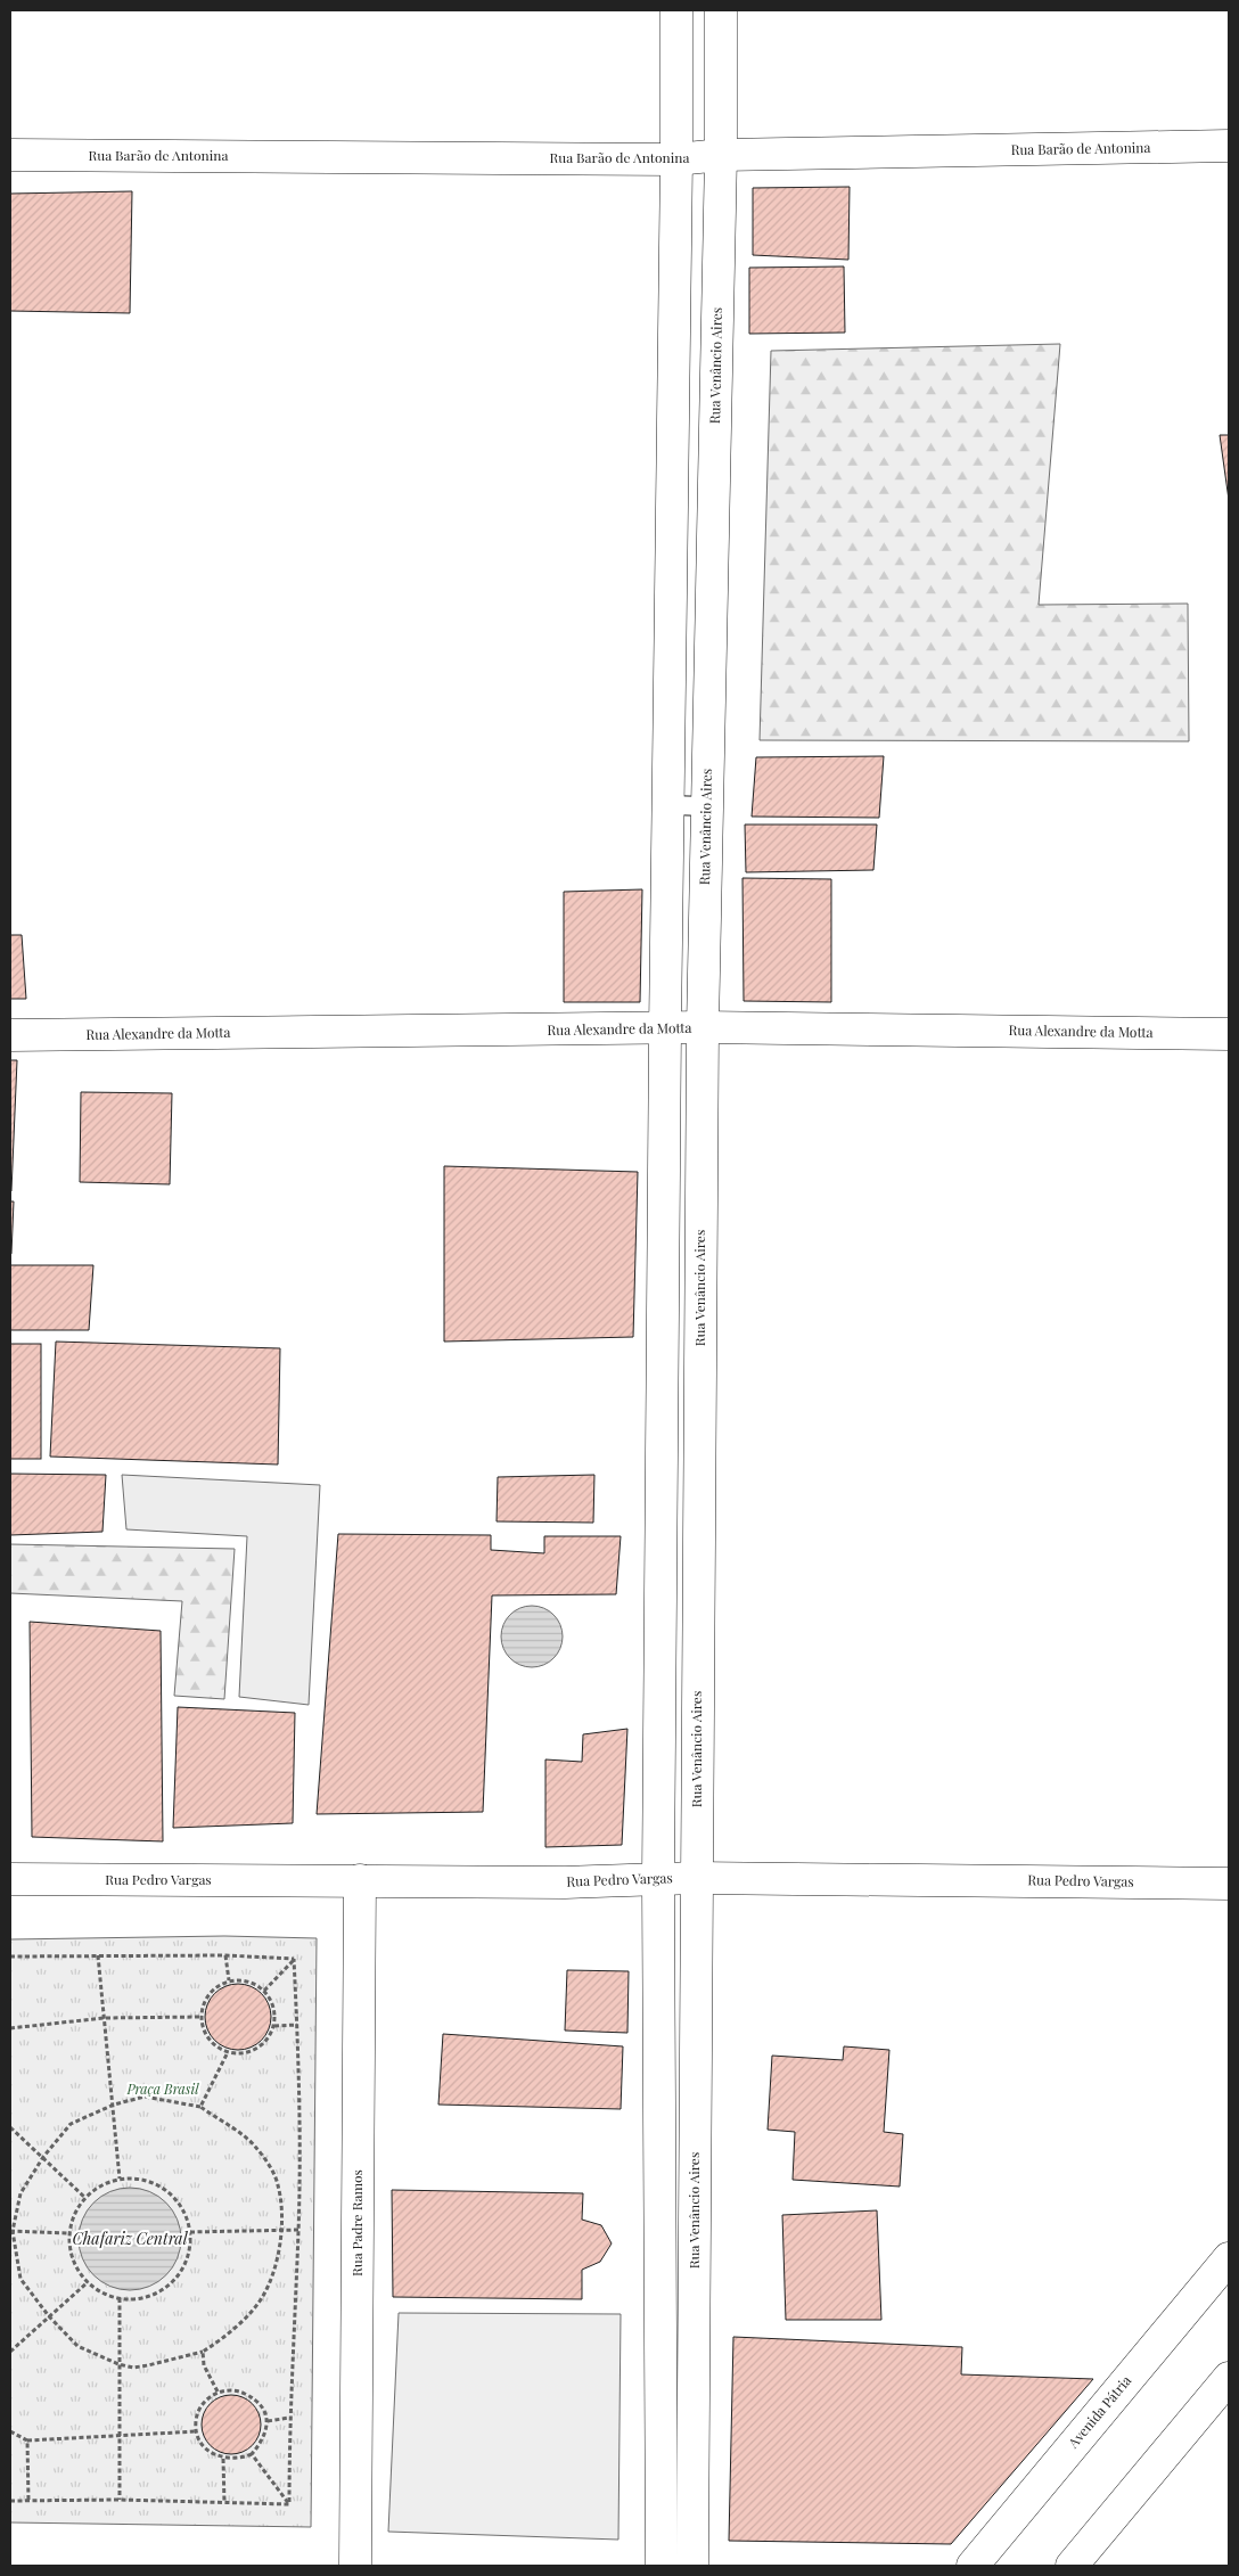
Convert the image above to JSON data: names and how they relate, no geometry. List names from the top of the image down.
{
  "streets": {
    "street": [
      "Rua Barão de Antonina",
      "Rua Venâncio Aires",
      "Rua Alexandre da Motta",
      "Rua Pedro Vargas",
      "Rua Padre Ramos",
      "Avenida Pátria"
    ]
  },
  "crossings": [
    ["Rua Barão de Antonina", "Rua Venâncio Aires"],
    ["Rua Venâncio Aires", "Rua Alexandre da Motta"],
    ["Rua Venâncio Aires", "Rua Pedro Vargas"],
    ["Rua Pedro Vargas", "Rua Padre Ramos"]
  ],
  "water": ["Chafariz Central"],
  "parks": ["Praça Brasil"]
}
